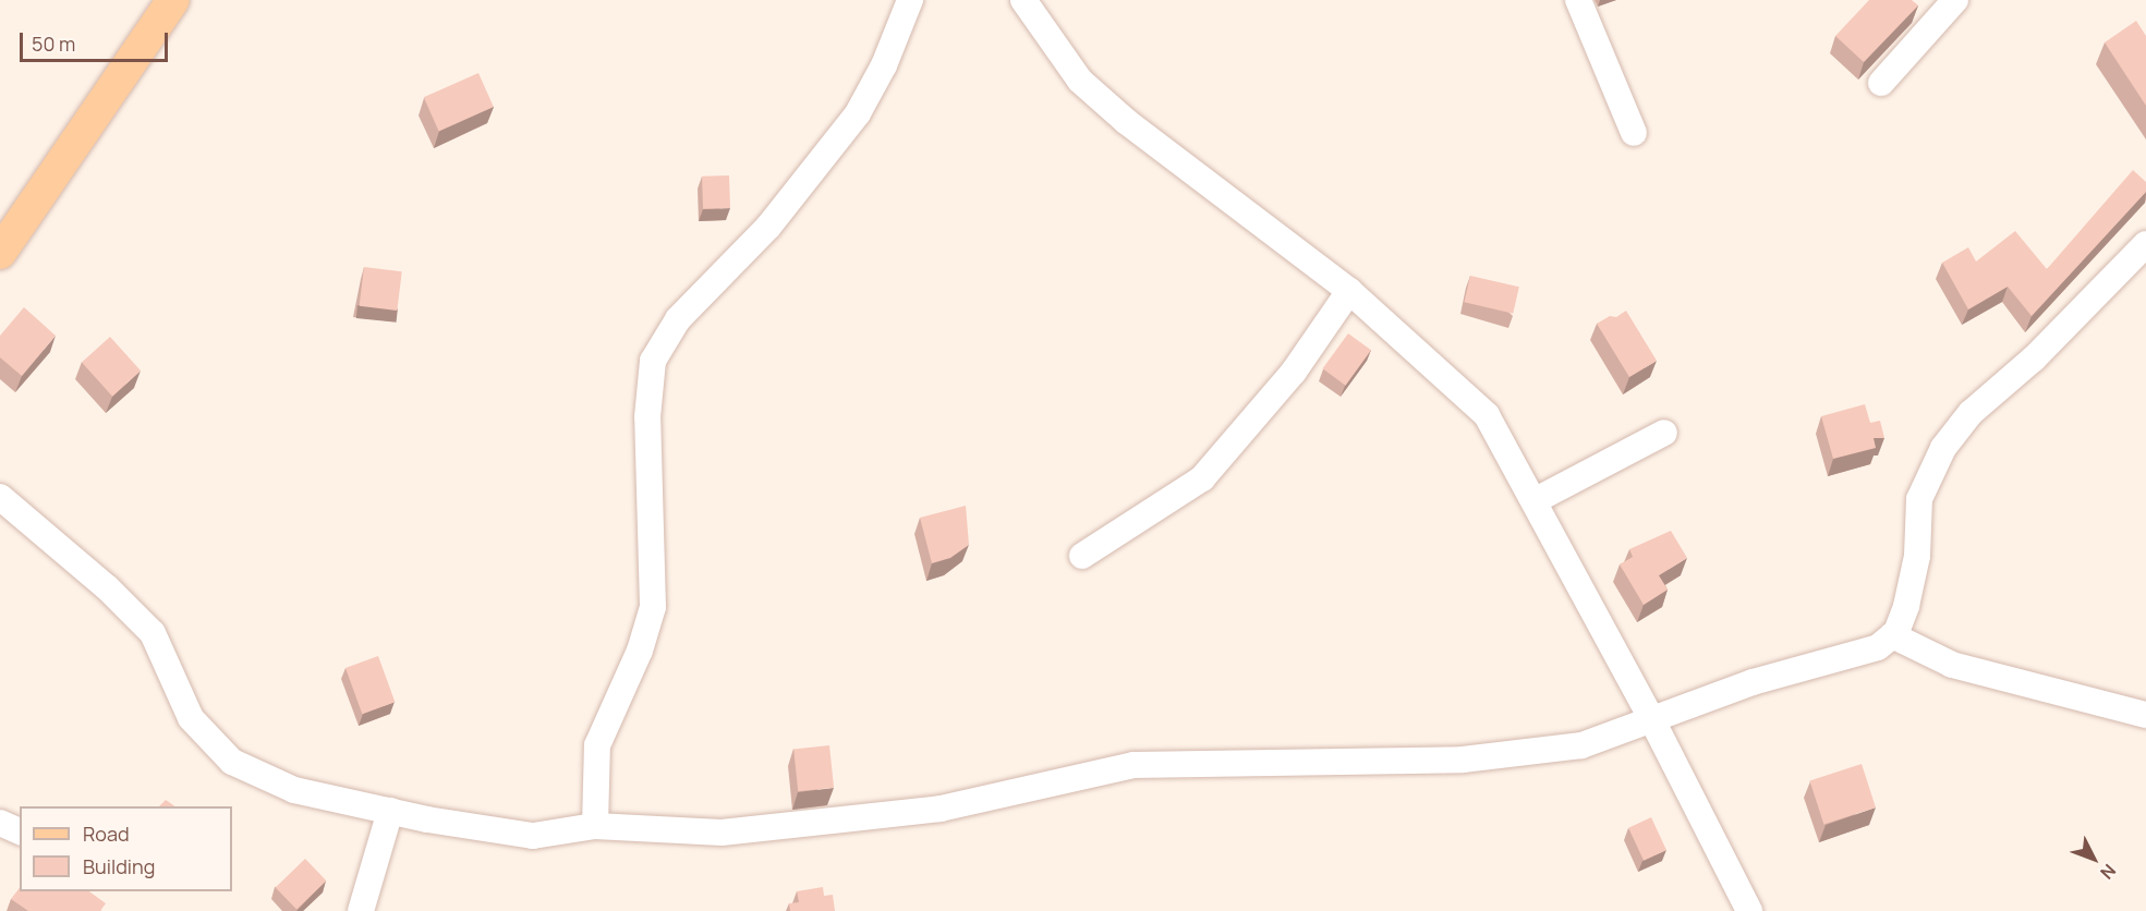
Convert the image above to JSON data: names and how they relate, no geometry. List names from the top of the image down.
{
  "legend": ["Road", "Building"],
  "scale_bar": "50 m",
  "north": "bottom right"
}
